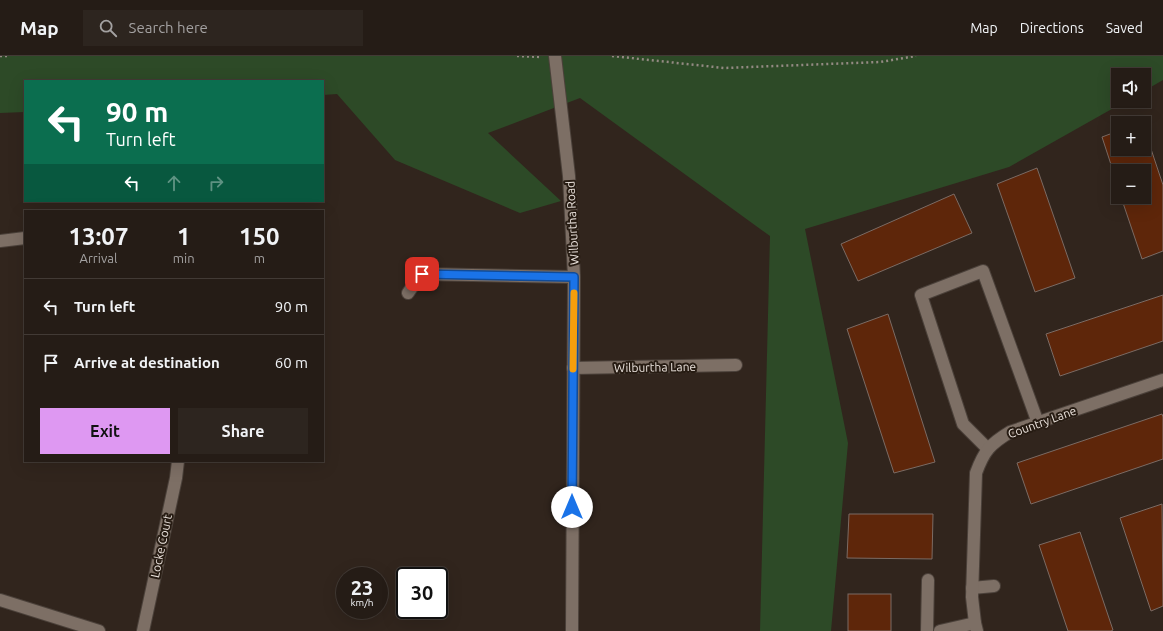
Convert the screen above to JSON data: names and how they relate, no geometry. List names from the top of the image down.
{
  "streets": {
    "street": [
      "Wilburtha Road",
      "Wilburtha Lane",
      "Country Lane",
      "Locke Court"
    ]
  },
  "crossings": [
    ["Wilburtha Road", "Wilburtha Lane"]
  ],
  "page": {
    "header": "Map",
    "search": "Search here",
    "nav": ["Map", "Directions", "Saved"],
    "map_buttons": ["+", "−"],
    "turn": ["90 m", "Turn left"],
    "eta": [
      "13:07",
      "Arrival",
      "1",
      "min",
      "150",
      "m"
    ],
    "list": [
      {
        "name": "Turn left",
        "value": "90 m"
      },
      {
        "name": "Arrive at destination",
        "value": "60 m"
      }
    ],
    "buttons": ["Exit", "Share"],
    "speed": "23 km/h",
    "limit": "30"
  }
}
